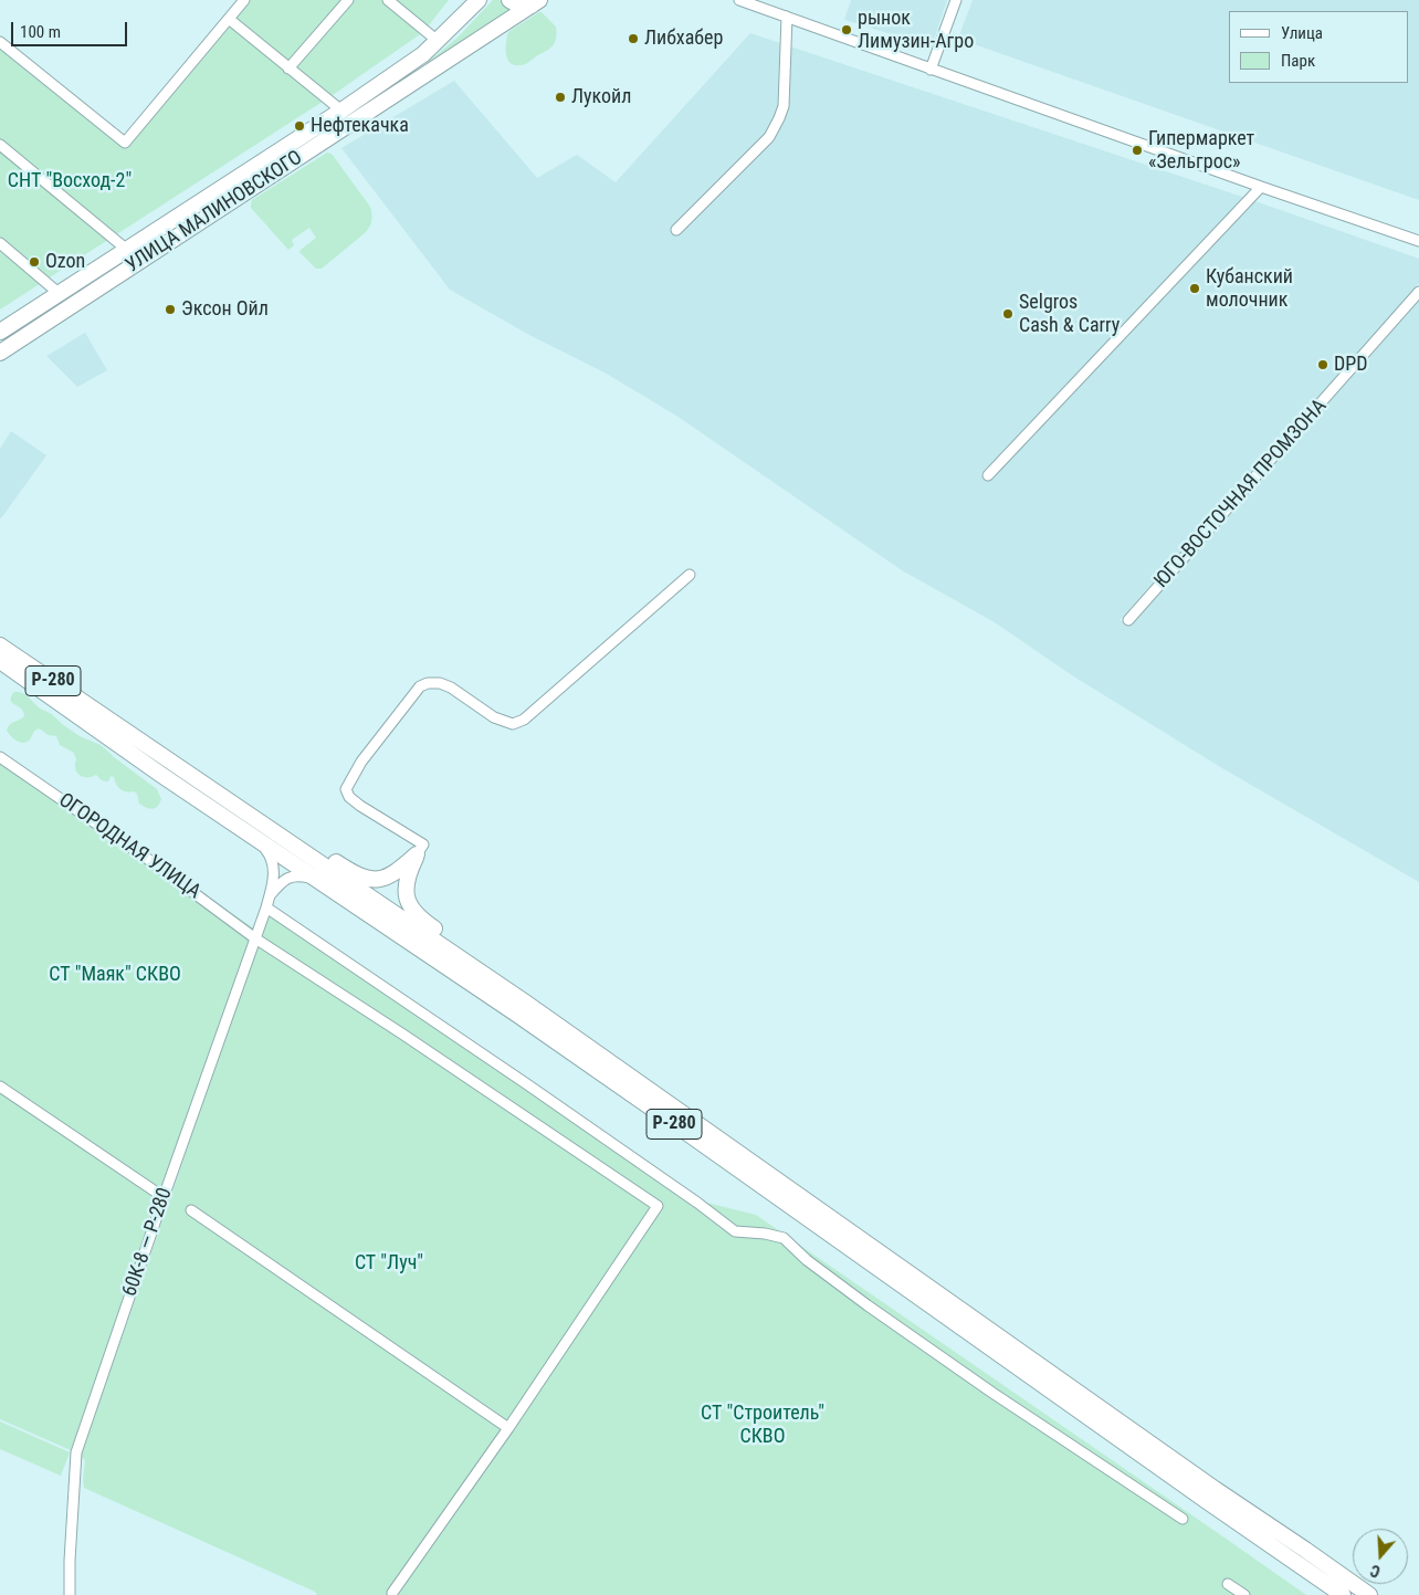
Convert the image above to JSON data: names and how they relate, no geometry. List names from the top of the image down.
{
  "streets": {
    "highway": ["УЛИЦА МАЛИНОВСКОГО", "Р-280"],
    "street": ["ЮГО-ВОСТОЧНАЯ ПРОМЗОНА", "ОГОРОДНАЯ УЛИЦА", "60К-8 — Р-280"]
  },
  "crossings": [
    ["Р-280", "60К-8 — Р-280"],
    ["ОГОРОДНАЯ УЛИЦА", "60К-8 — Р-280"]
  ],
  "parks": [
    "СНТ \"Восход-2\"",
    "СТ \"Маяк\" СКВО",
    "СТ \"Луч\"",
    "СТ \"Строитель\" СКВО"
  ],
  "places": [
    "рынок Лимузин-Агро",
    "Либхабер",
    "Лукойл",
    "Нефтекачка",
    "Гипермаркет «Зельгрос»",
    "Ozon",
    "Кубанский молочник",
    "Эксон Ойл",
    "Selgros Cash & Carry",
    "DPD"
  ],
  "legend": ["Улица", "Парк"],
  "scale_bar": "100 m",
  "north": "bottom"
}
